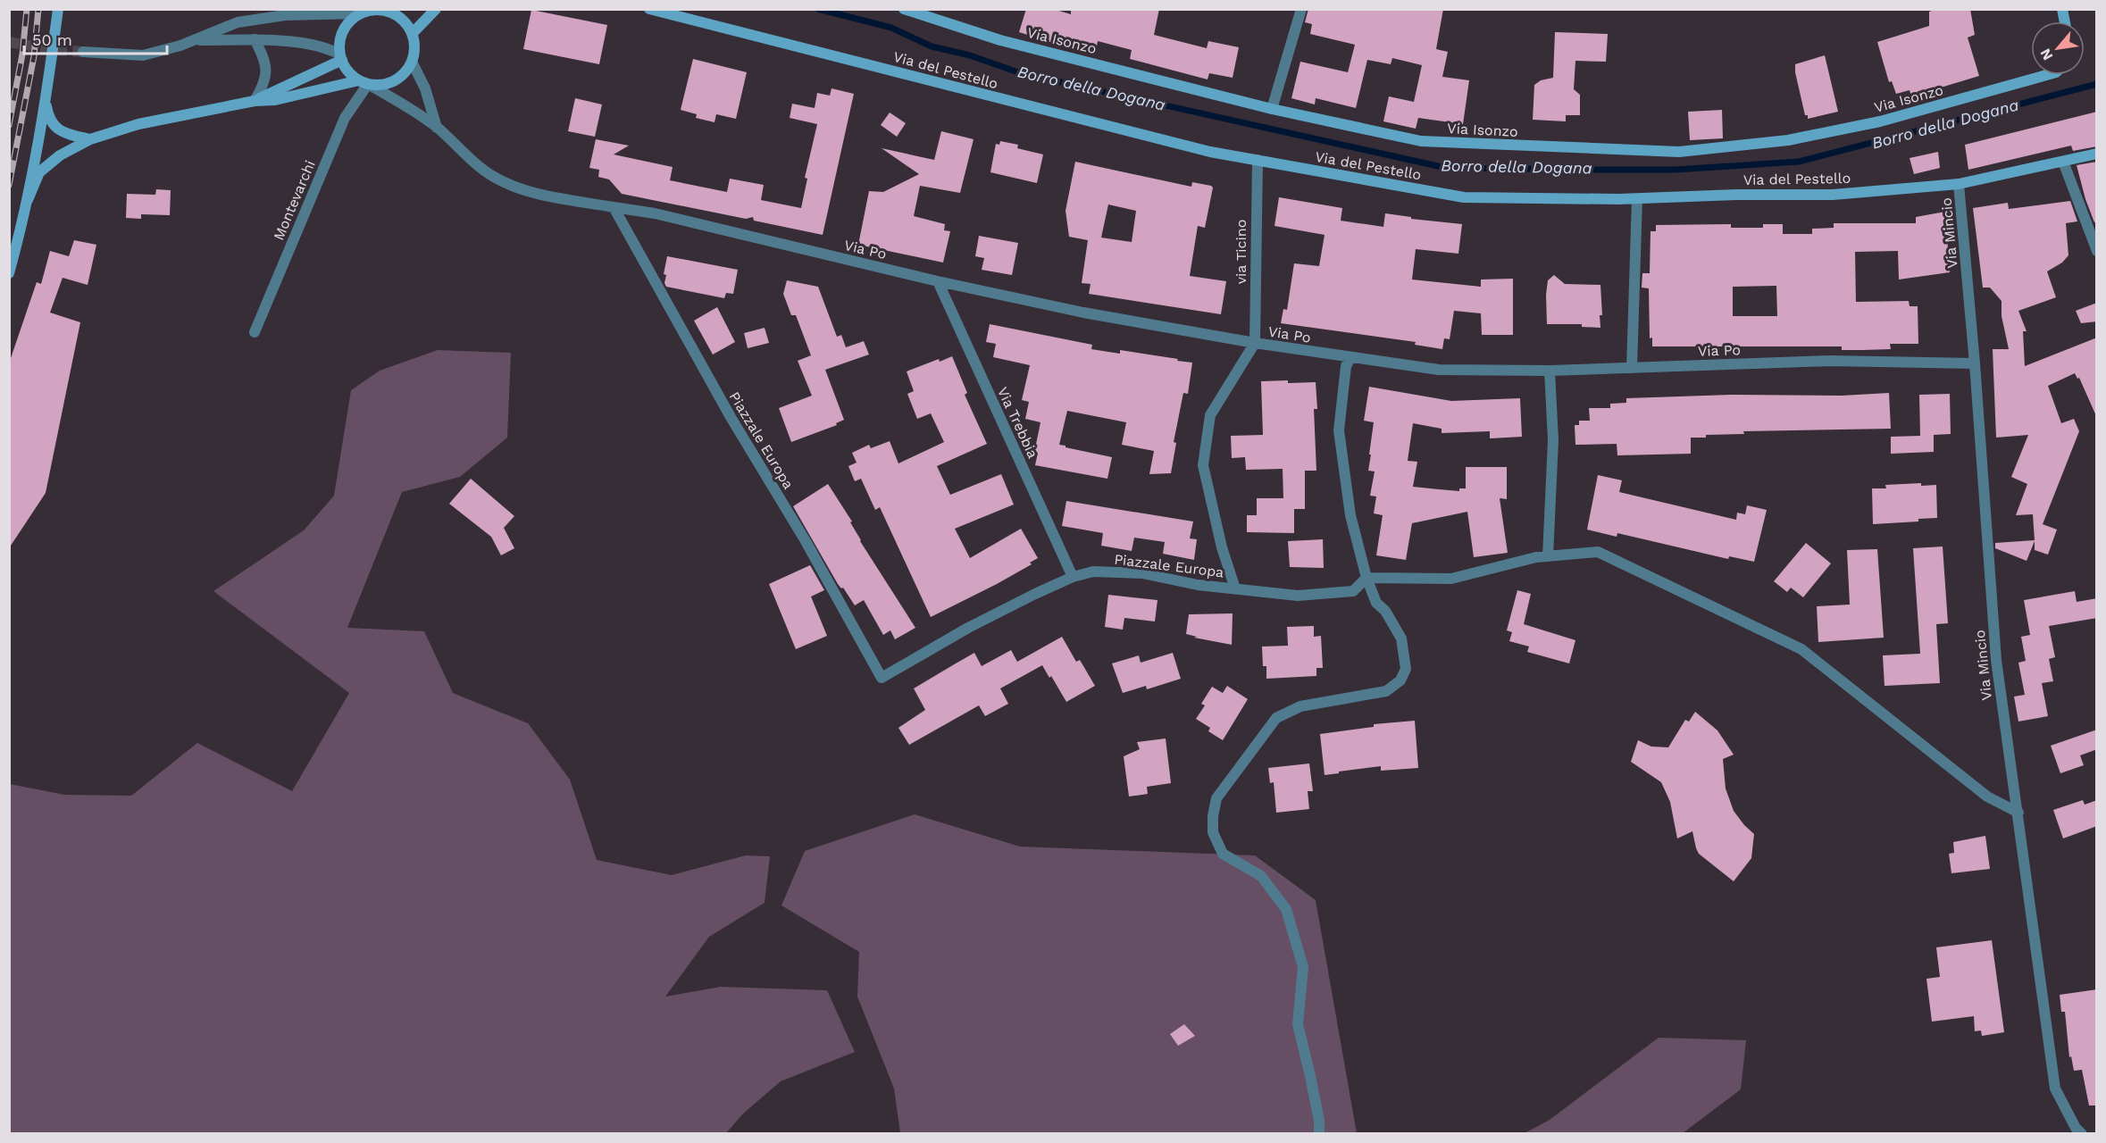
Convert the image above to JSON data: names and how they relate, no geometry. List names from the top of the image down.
{
  "streets": {
    "street": [
      "Via Isonzo",
      "Via del Pestello",
      "Montevarchi",
      "Via Mincio",
      "Via Po",
      "via Ticino",
      "Via Trebbia",
      "Piazzale Europa"
    ]
  },
  "crossings": [
    ["Via del Pestello", "Via Mincio"],
    ["Via del Pestello", "via Ticino"],
    ["Via Mincio", "Via Po"],
    ["Via Po", "via Ticino"],
    ["Via Po", "Via Trebbia"],
    ["Via Po", "Piazzale Europa"],
    ["Via Trebbia", "Piazzale Europa"]
  ],
  "water": ["Borro della Dogana"],
  "scale_bar": "50 m",
  "north": "bottom left"
}
